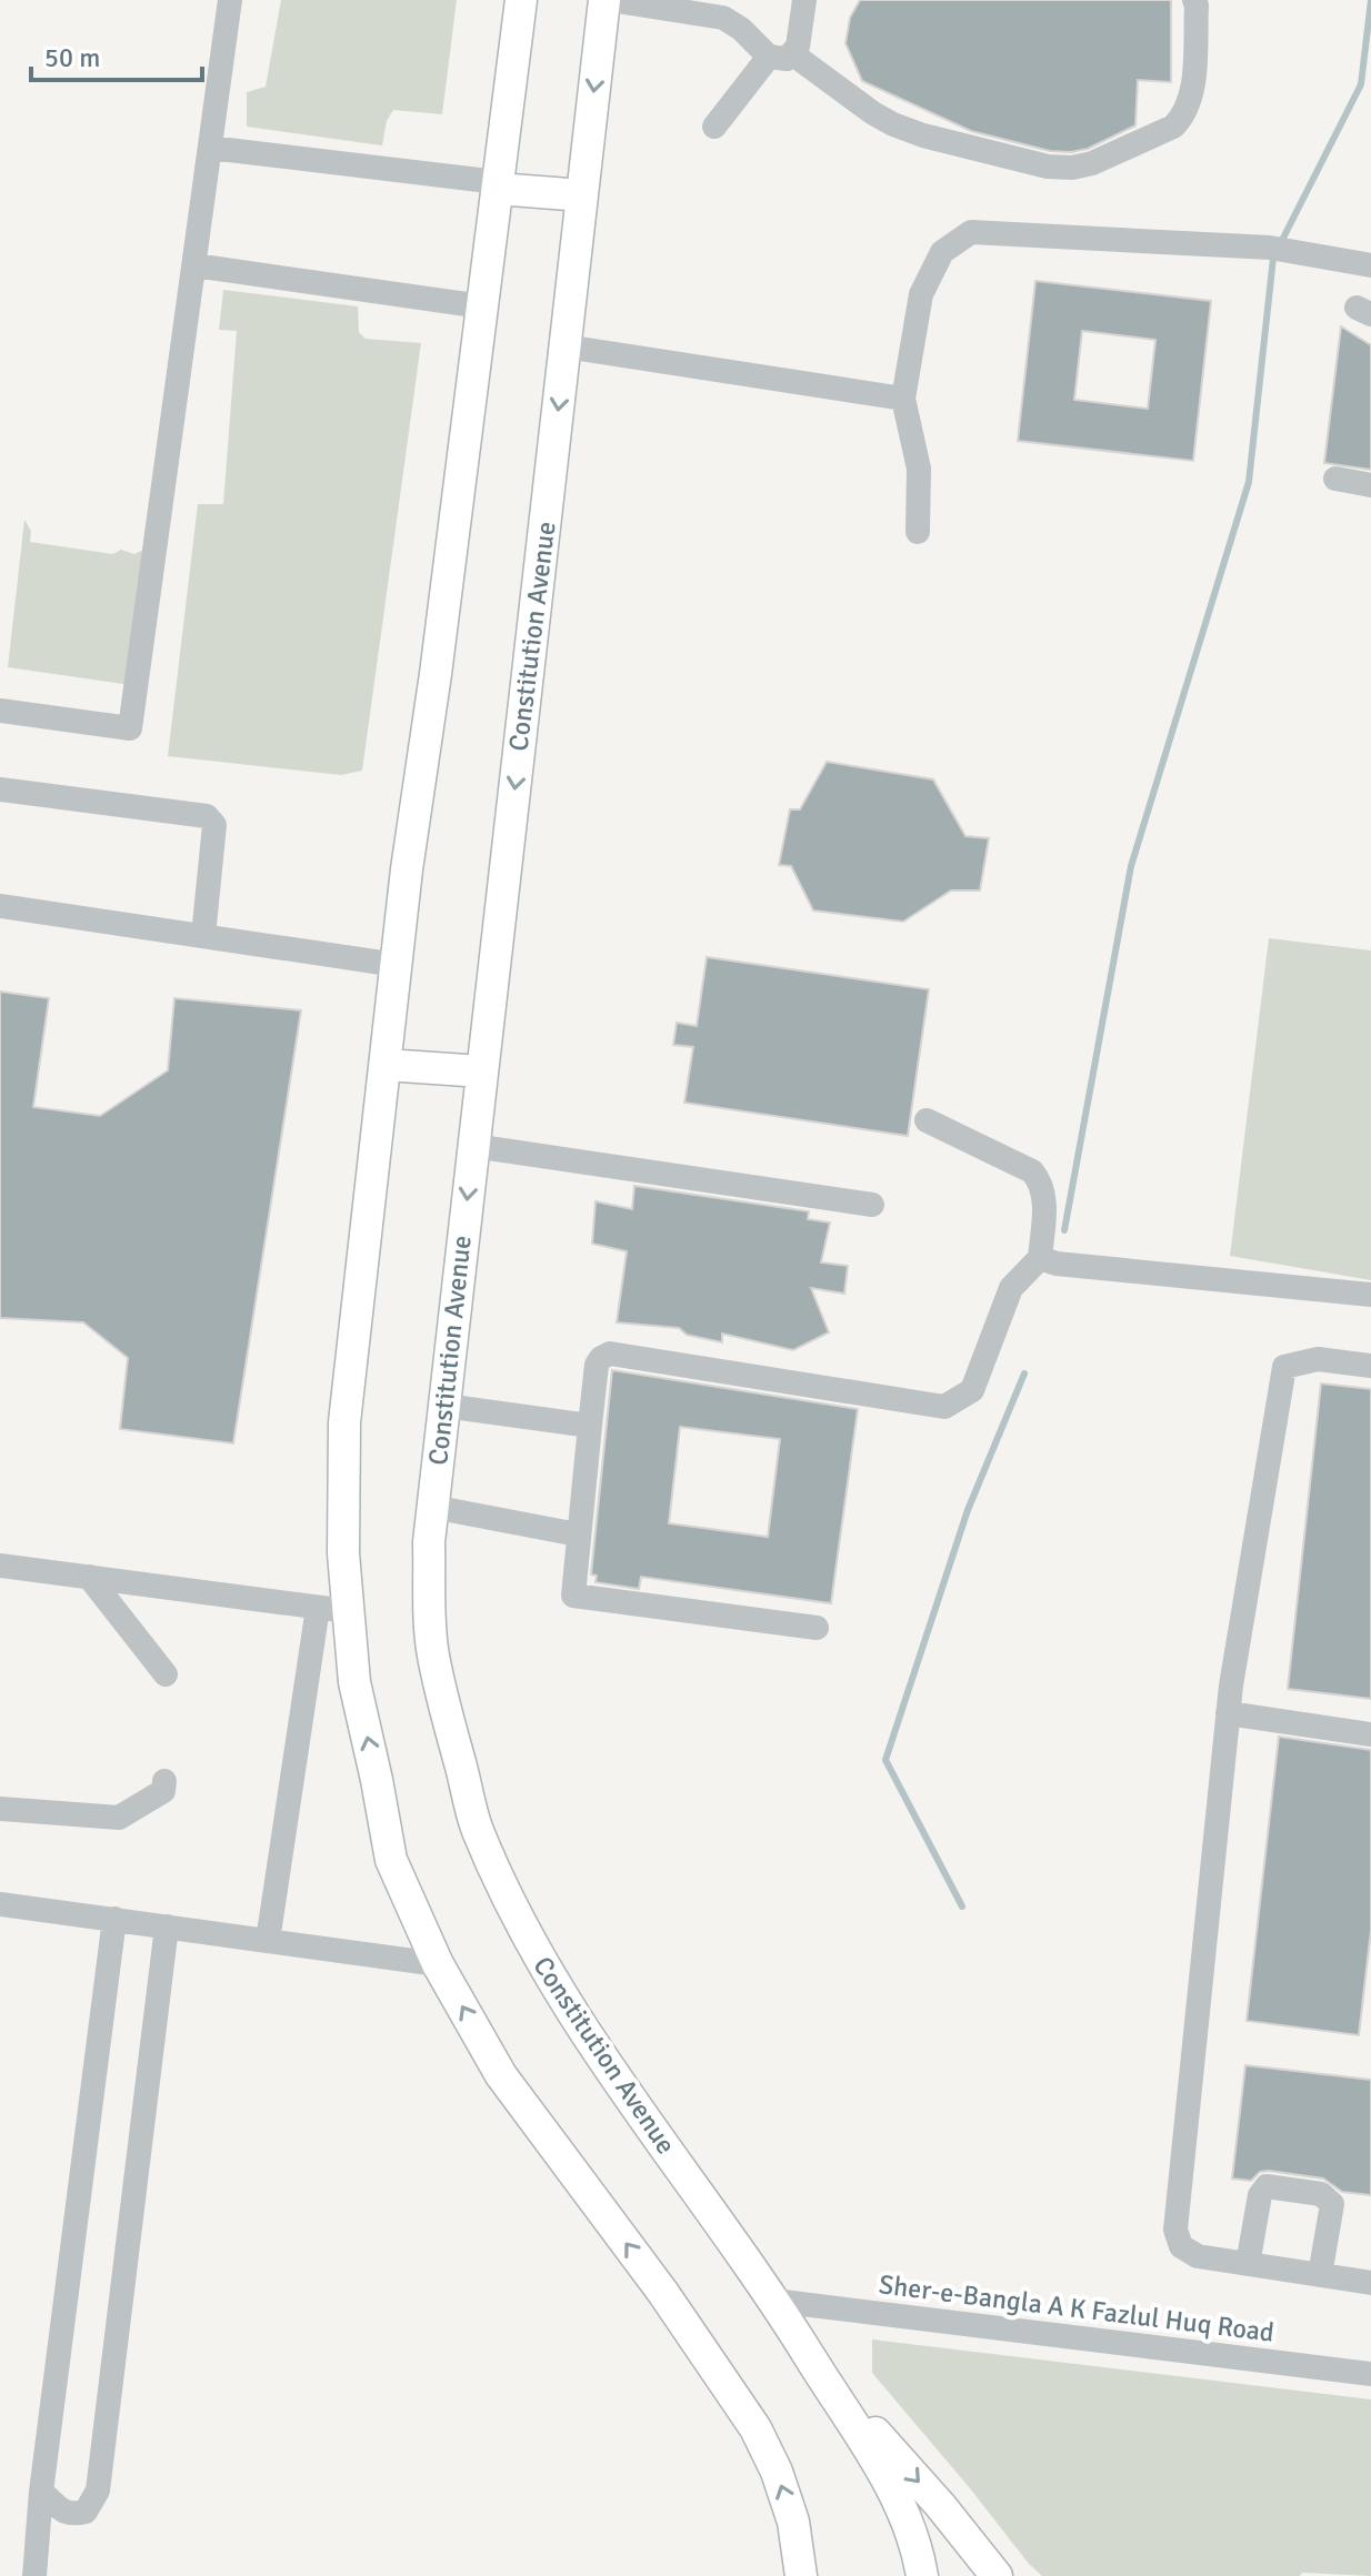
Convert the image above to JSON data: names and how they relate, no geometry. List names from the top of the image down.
{
  "streets": {
    "main road": ["Constitution Avenue"],
    "street": ["Sher-e-Bangla A K Fazlul Huq Road"]
  },
  "crossings": [
    ["Constitution Avenue", "Sher-e-Bangla A K Fazlul Huq Road"]
  ],
  "scale_bar": "50 m"
}
